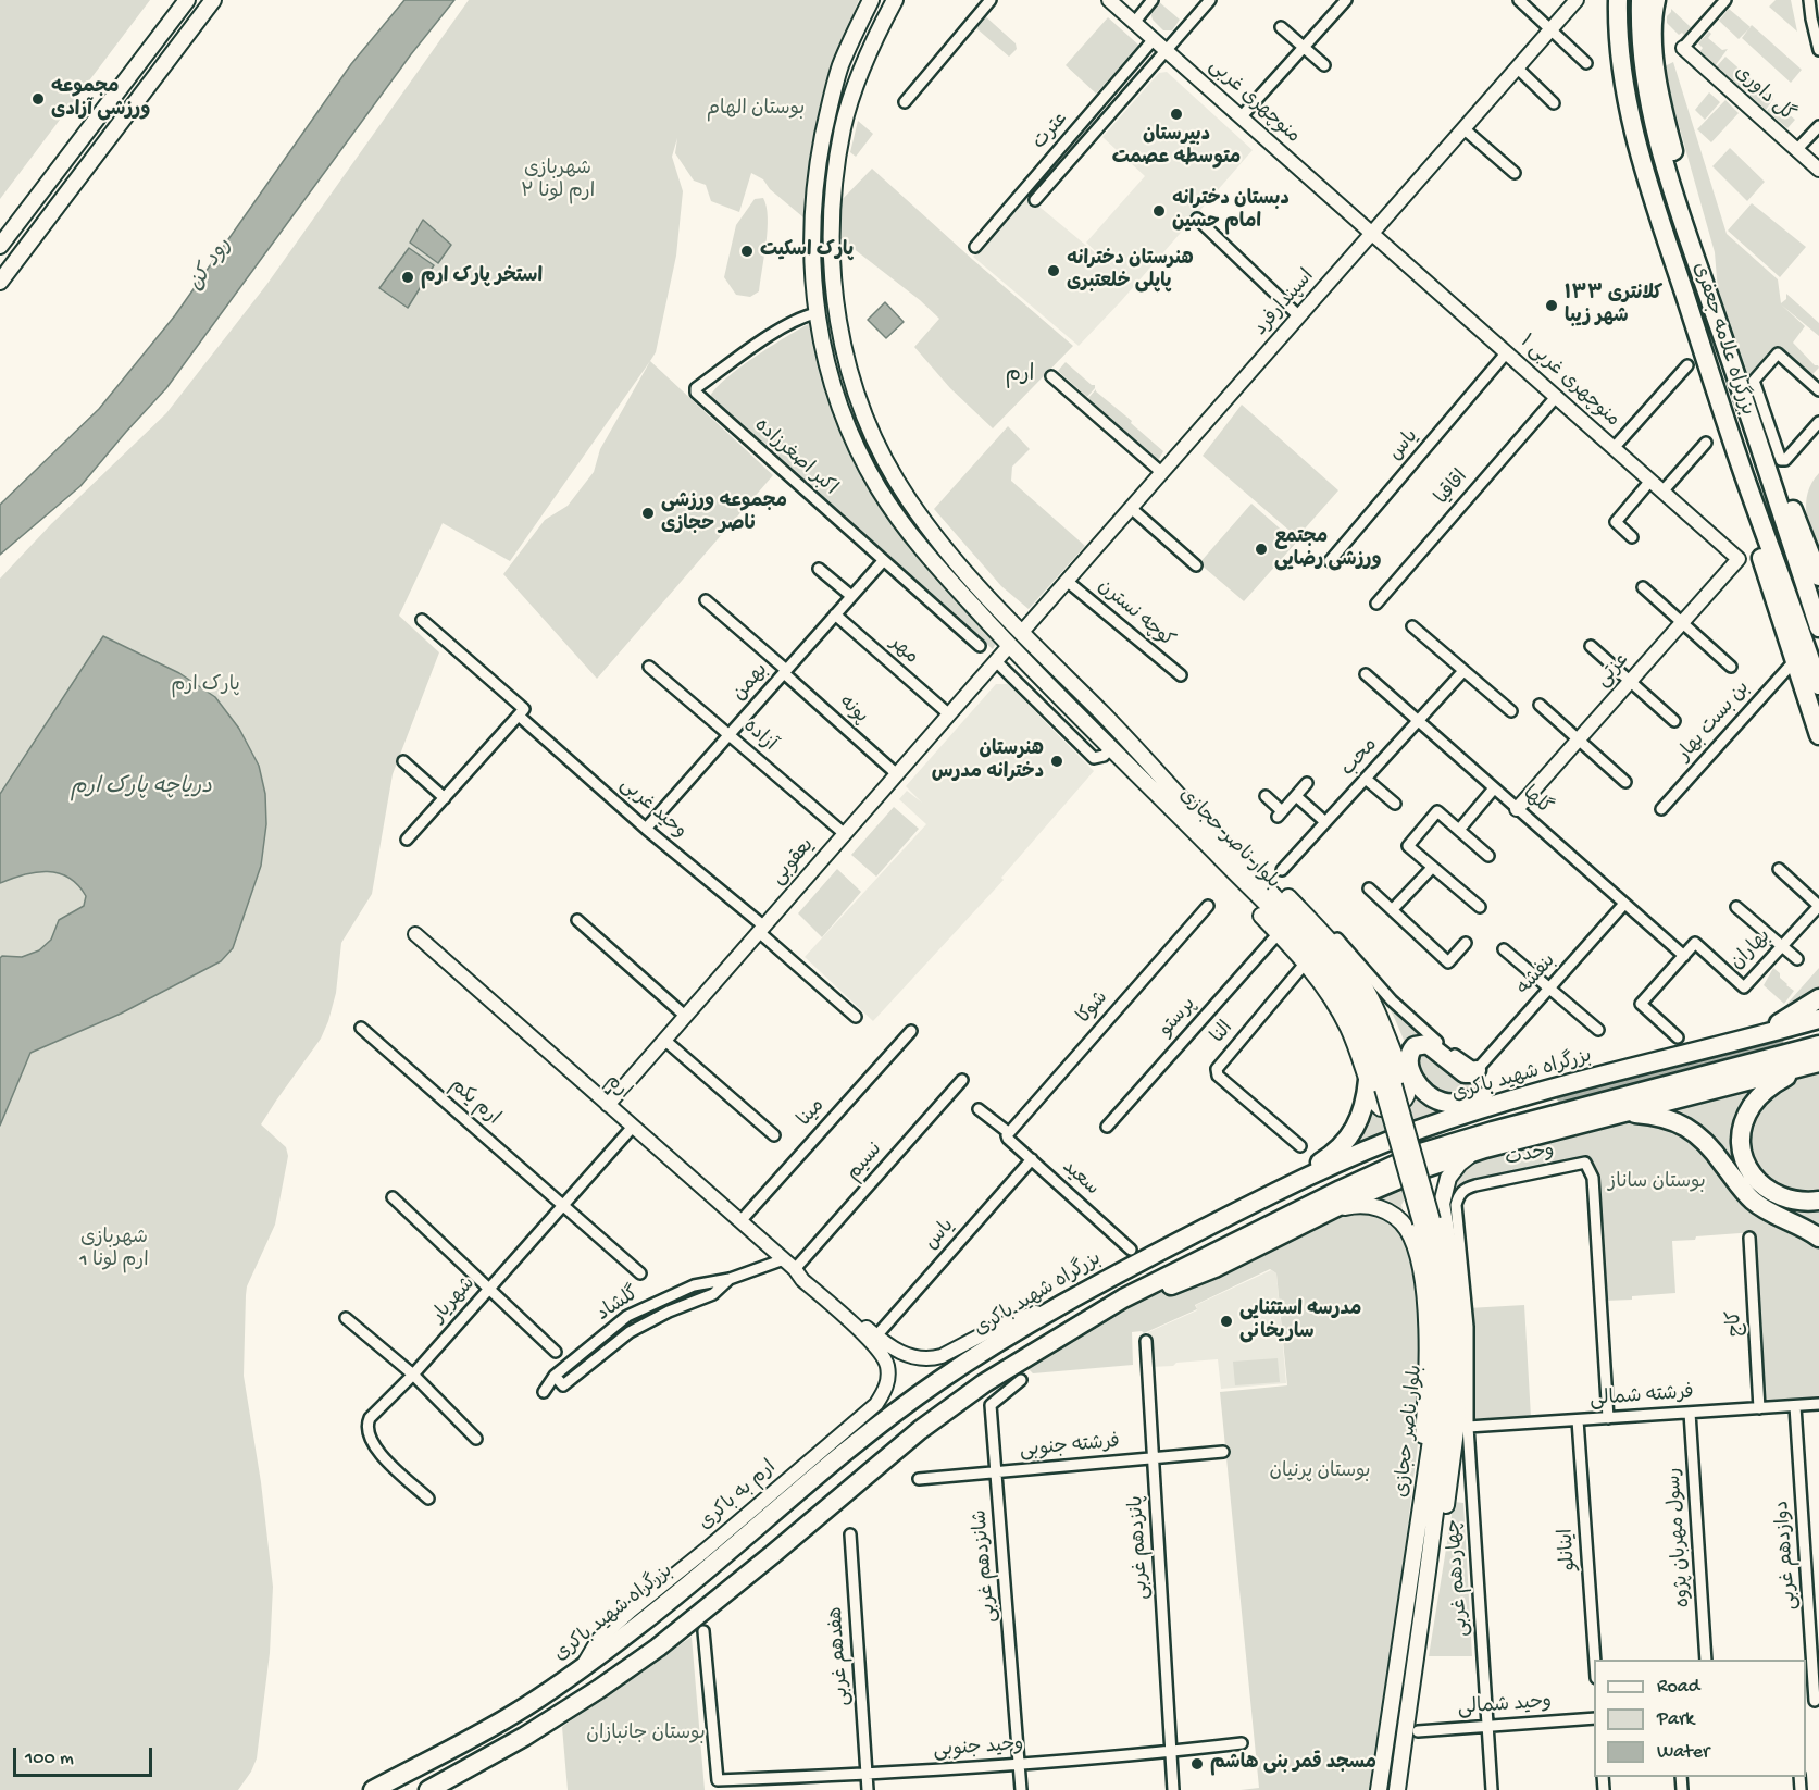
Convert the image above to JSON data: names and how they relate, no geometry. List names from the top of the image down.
{
  "streets": {
    "highway": ["بزرگراه علامه جعفری", "بزرگراه شهید باکری"],
    "main road": ["بلوار ناصر حجازی"],
    "street": [
      "گل داوری",
      "منوچهری غربی",
      "عترت",
      "اسپندارفرد",
      "منوچهری غربی ۱",
      "یاس",
      "اکبر اصغرزاده",
      "اقاقیا",
      "کوچه نسترن",
      "مهر",
      "عزتی",
      "بهمن",
      "پونه",
      "بن بست بهار",
      "آزاده",
      "محب",
      "گلها",
      "وحید غربی",
      "یعقوبی",
      "بهاران",
      "بنفشه",
      "شوکا",
      "پرستو",
      "النا",
      "ارم",
      "ارم یکم",
      "مینا",
      "وحدت",
      "نسیم",
      "سعید",
      "شهریار",
      "گلشاد",
      "کاج",
      "فرشته شمالی",
      "فرشته جنوبی",
      "ارم به باکری",
      "رسول مهربان پژوه",
      "پانزدهم غربی",
      "اینانلو",
      "دوازدهم غربی",
      "شانزدهم غربی",
      "چهاردهم غربی",
      "هفدهم غربی",
      "وحید شمالی",
      "وحید جنوبی"
    ]
  },
  "crossings": [
    ["منوچهری غربی", "عترت"],
    ["منوچهری غربی", "اسپندارفرد"],
    ["منوچهری غربی", "منوچهری غربی ۱"],
    ["اسپندارفرد", "منوچهری غربی ۱"],
    ["اسپندارفرد", "کوچه نسترن"],
    ["اسپندارفرد", "بلوار ناصر حجازی"],
    ["منوچهری غربی ۱", "یاس"],
    ["منوچهری غربی ۱", "اقاقیا"],
    ["منوچهری غربی ۱", "عزتی"],
    ["یاس", "ارم"],
    ["یاس", "سعید"],
    ["یاس", "ارم به باکری"],
    ["اکبر اصغرزاده", "بهمن"],
    ["اکبر اصغرزاده", "بلوار ناصر حجازی"],
    ["مهر", "بهمن"],
    ["مهر", "یعقوبی"],
    ["عزتی", "گلها"],
    ["بهمن", "پونه"],
    ["بهمن", "آزاده"],
    ["بهمن", "وحید غربی"],
    ["پونه", "یعقوبی"],
    ["آزاده", "یعقوبی"],
    ["محب", "گلها"],
    ["گلها", "بهاران"],
    ["گلها", "بنفشه"],
    ["وحید غربی", "یعقوبی"],
    ["بلوار ناصر حجازی", "یعقوبی"],
    ["یعقوبی", "ارم"],
    ["شوکا", "سعید"],
    ["بزرگراه شهید باکری", "ارم به باکری"],
    ["ارم", "مینا"],
    ["ارم", "نسیم"],
    ["ارم", "شهریار"],
    ["ارم", "گلشاد"],
    ["ارم", "ارم به باکری"],
    ["ارم یکم", "شهریار"],
    ["وحدت", "فرشته شمالی"],
    ["وحدت", "چهاردهم غربی"],
    ["کاج", "فرشته شمالی"],
    ["فرشته شمالی", "رسول مهربان پژوه"],
    ["فرشته شمالی", "اینانلو"],
    ["فرشته شمالی", "دوازدهم غربی"],
    ["فرشته شمالی", "چهاردهم غربی"],
    ["فرشته جنوبی", "پانزدهم غربی"],
    ["فرشته جنوبی", "شانزدهم غربی"],
    ["پانزدهم غربی", "وحید جنوبی"],
    ["شانزدهم غربی", "وحید جنوبی"],
    ["چهاردهم غربی", "وحید شمالی"],
    ["هفدهم غربی", "وحید جنوبی"]
  ],
  "districts": ["ارم"],
  "water": ["رود کن", "دریاچه پارک ارم"],
  "parks": [
    "بوستان الهام",
    "شهربازی ارم لونا ۲",
    "پارک ارم",
    "بوستان ساناز",
    "شهربازی ارم لونا 1",
    "بوستان پرنیان",
    "بوستان جانبازان"
  ],
  "places": [
    "مجموعه ورزشی آزادی",
    "دبیرستان متوسطه عصمت",
    "دبستان دخترانه امام حسین",
    "پارک اسکیت",
    "هنرستان دخترانه پاپلی خلعتبری",
    "استخر پارک ارم",
    "کلانتری ۱۳۳ شهر زیبا",
    "مجموعه ورزشی ناصر حجازی",
    "مجتمع ورزشی رضایی",
    "هنرستان دخترانه مدرس",
    "مدرسه استثنایی ساریخانی",
    "مسجد قمر بنی هاشم"
  ],
  "legend": ["Road", "Park", "Water"],
  "scale_bar": "100 m"
}
